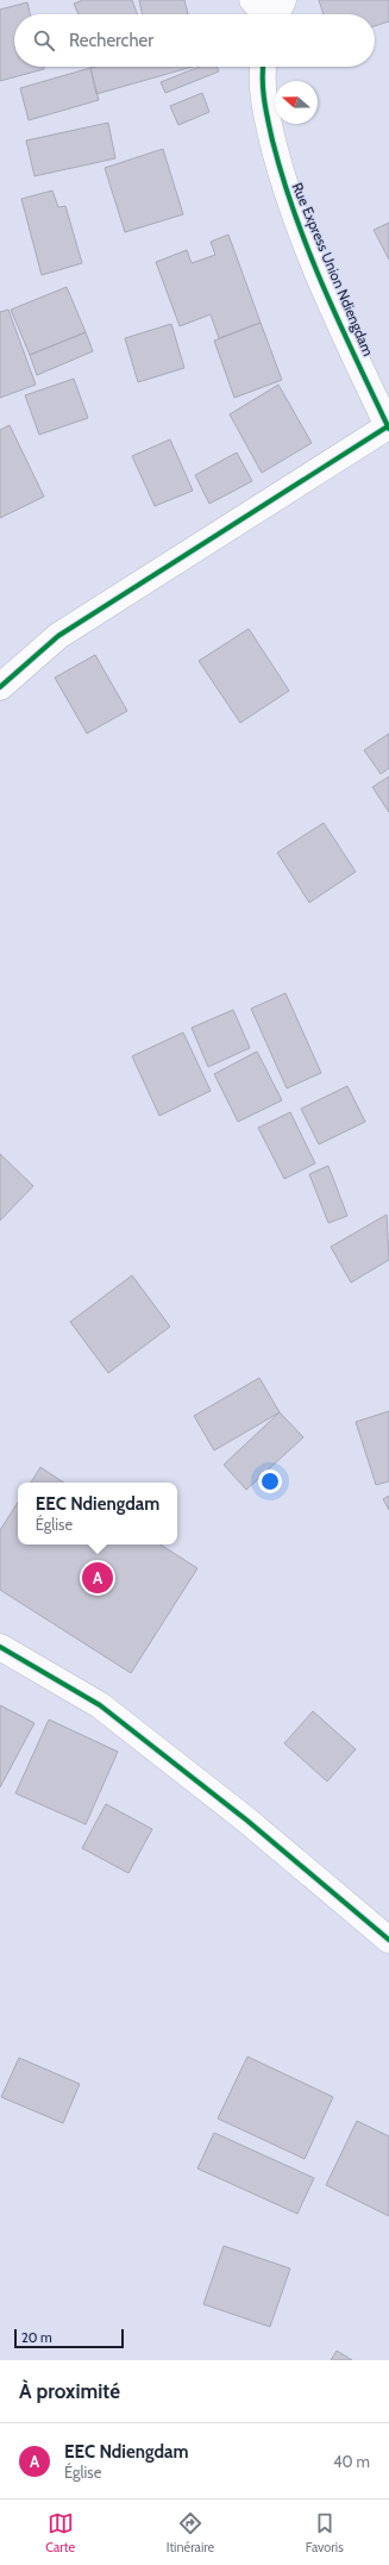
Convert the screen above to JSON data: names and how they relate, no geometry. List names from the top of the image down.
{
  "streets": {
    "street": ["Rue Express Union Ndiengdam"]
  },
  "scale_bar": "20 m",
  "north": "left",
  "page": {
    "search": "Rechercher",
    "popup": ["EEC Ndiengdam", "Église"],
    "pins": "A",
    "scale": "20 m",
    "heading": "À proximité",
    "list": [
      {
        "mark": "A",
        "name": "EEC Ndiengdam",
        "note": "Église",
        "value": "40 m"
      }
    ],
    "nav": ["Carte", "Itinéraire", "Favoris"]
  }
}
